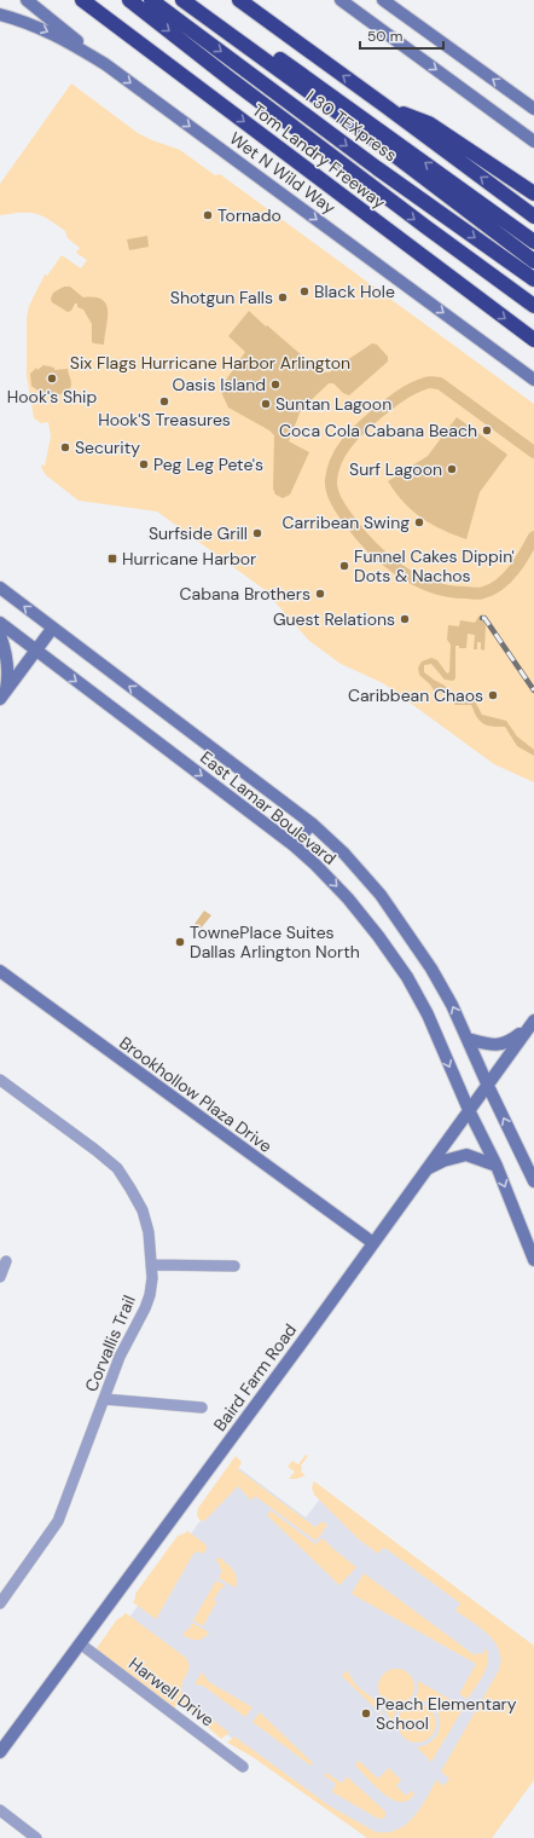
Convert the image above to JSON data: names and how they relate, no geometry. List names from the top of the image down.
{
  "streets": {
    "highway": ["I 30 TEXpress", "Tom Landry Freeway"],
    "main road": [
      "Wet N Wild Way",
      "East Lamar Boulevard",
      "Brookhollow Plaza Drive",
      "Baird Farm Road"
    ],
    "street": ["Corvallis Trail", "Harwell Drive"]
  },
  "crossings": [
    ["East Lamar Boulevard", "Baird Farm Road"],
    ["Brookhollow Plaza Drive", "Baird Farm Road"],
    ["Baird Farm Road", "Harwell Drive"]
  ],
  "one_way": ["Wet N Wild Way"],
  "parks": ["Six Flags Hurricane Harbor Arlington"],
  "places": {
    "other": [
      "Tornado",
      "Black Hole",
      "Shotgun Falls",
      "Hook's Ship",
      "Oasis Island",
      "Hook'S Treasures",
      "Suntan Lagoon",
      "Coca Cola Cabana Beach",
      "Security",
      "Peg Leg Pete's",
      "Surf Lagoon",
      "Carribean Swing",
      "Surfside Grill",
      "Funnel Cakes Dippin' Dots & Nachos",
      "Cabana Brothers",
      "Guest Relations",
      "Caribbean Chaos",
      "TownePlace Suites Dallas Arlington North",
      "Peach Elementary School"
    ],
    "transit": ["Hurricane Harbor"]
  },
  "scale_bar": "50 m"
}
